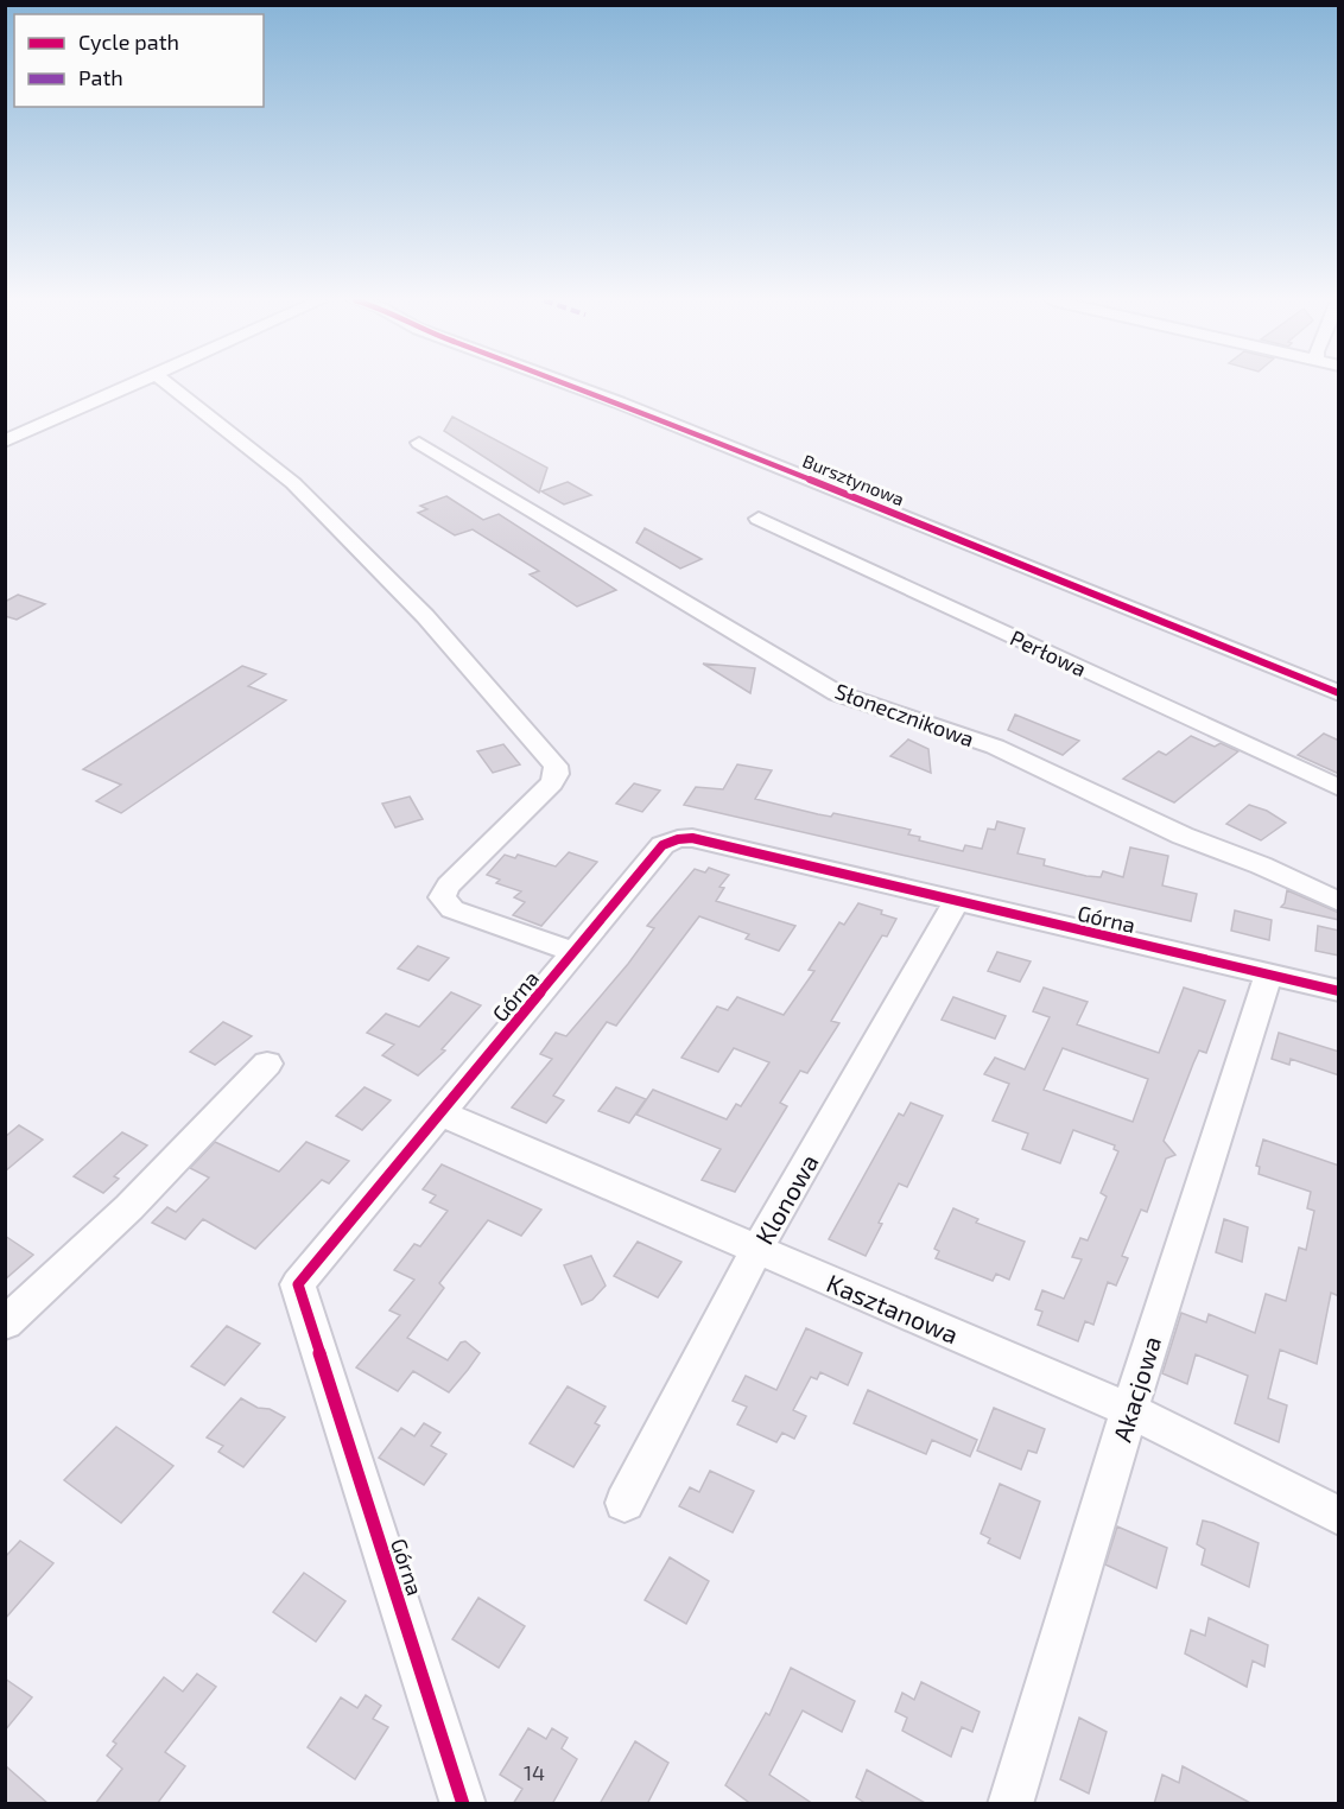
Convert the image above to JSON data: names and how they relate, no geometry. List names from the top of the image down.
{
  "streets": {
    "street": [
      "Bursztynowa",
      "Perłowa",
      "Słonecznikowa",
      "Górna",
      "Klonowa",
      "Kasztanowa",
      "Akacjowa"
    ]
  },
  "crossings": [
    ["Górna", "Klonowa"],
    ["Górna", "Kasztanowa"],
    ["Górna", "Akacjowa"],
    ["Klonowa", "Kasztanowa"],
    ["Kasztanowa", "Akacjowa"]
  ],
  "house_numbers": ["14"],
  "legend": ["Cycle path", "Path"]
}
